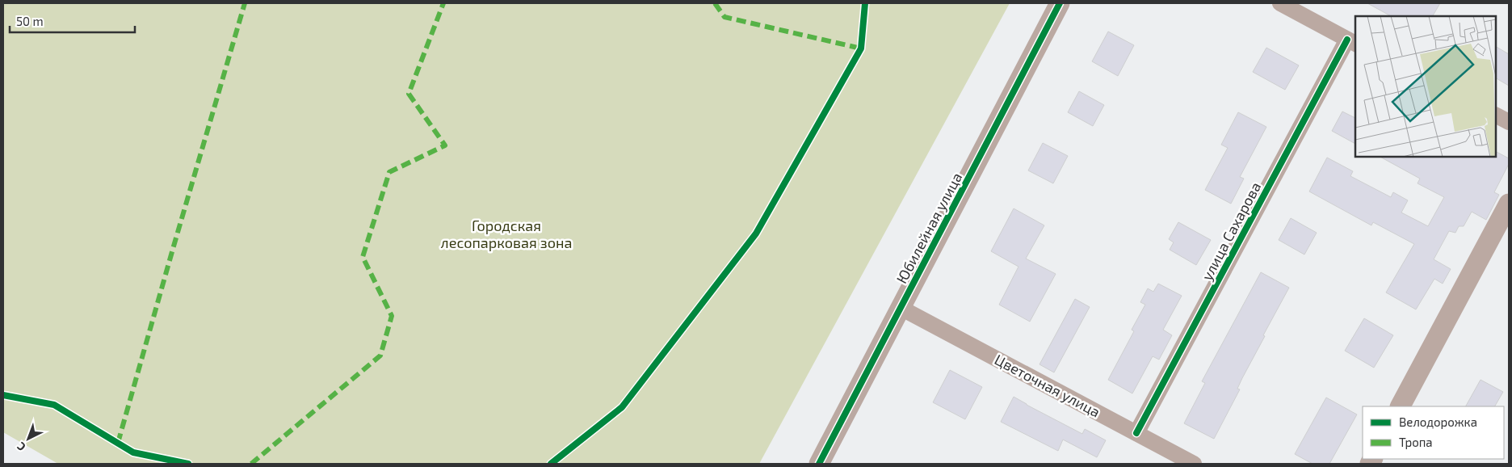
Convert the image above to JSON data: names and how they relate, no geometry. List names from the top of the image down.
{
  "streets": {
    "street": ["Юбилейная улица", "улица Сахарова", "Цветочная улица"]
  },
  "crossings": [
    ["Юбилейная улица", "Цветочная улица"],
    ["улица Сахарова", "Цветочная улица"]
  ],
  "parks": ["Городская лесопарковая зона"],
  "legend": ["Велодорожка", "Тропа"],
  "scale_bar": "50 m",
  "north": "bottom left"
}
